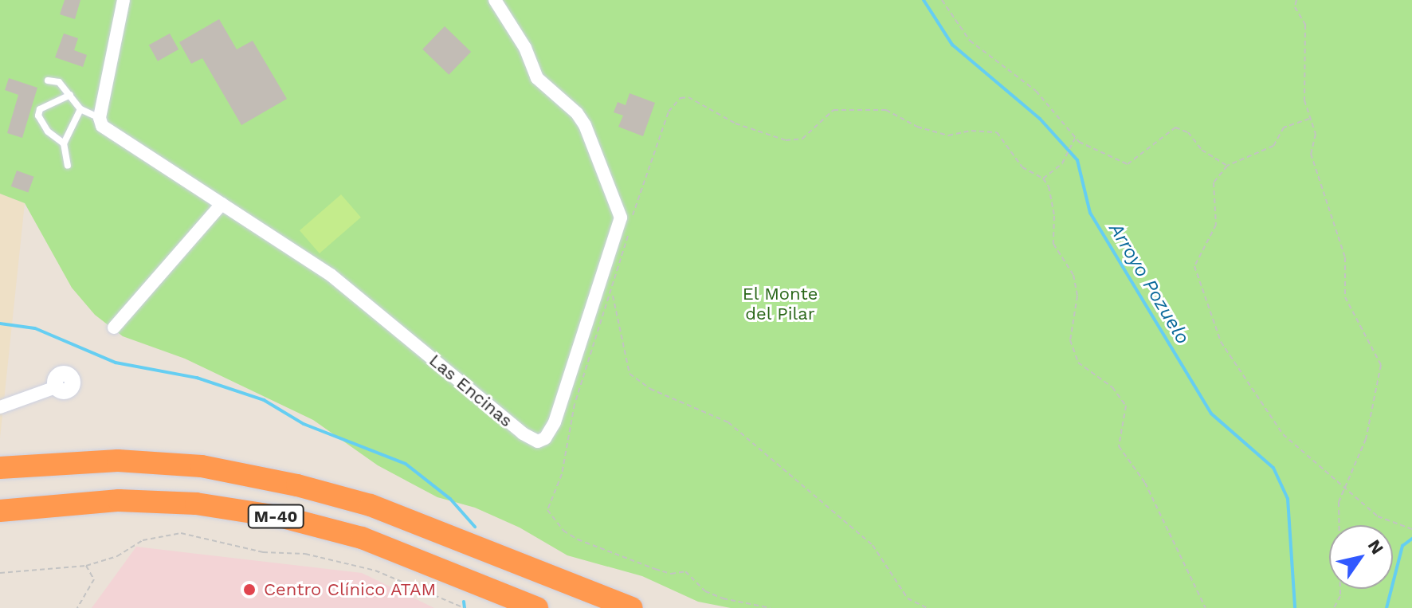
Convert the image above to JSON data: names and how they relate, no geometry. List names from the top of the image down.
{
  "streets": {
    "highway": ["M-40"],
    "street": ["Las Encinas"]
  },
  "water": ["Arroyo Pozuelo"],
  "parks": ["El Monte del Pilar"],
  "places": ["Centro Clínico ATAM"],
  "north": "top right"
}
